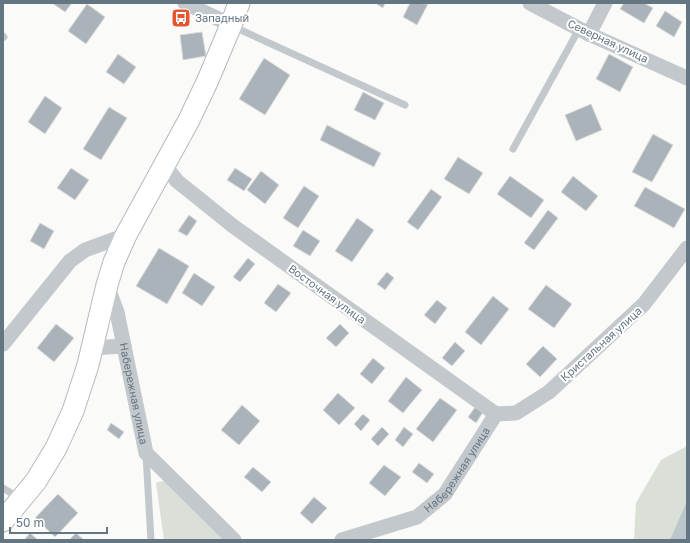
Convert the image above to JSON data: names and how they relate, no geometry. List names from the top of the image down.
{
  "streets": {
    "street": [
      "Северная улица",
      "Восточная улица",
      "Кристальная улица",
      "Набережная улица"
    ]
  },
  "crossings": [
    ["Восточная улица", "Кристальная улица"],
    ["Восточная улица", "Набережная улица"],
    ["Кристальная улица", "Набережная улица"]
  ],
  "places": {
    "bus stop": ["Западный"]
  },
  "scale_bar": "50 m"
}
